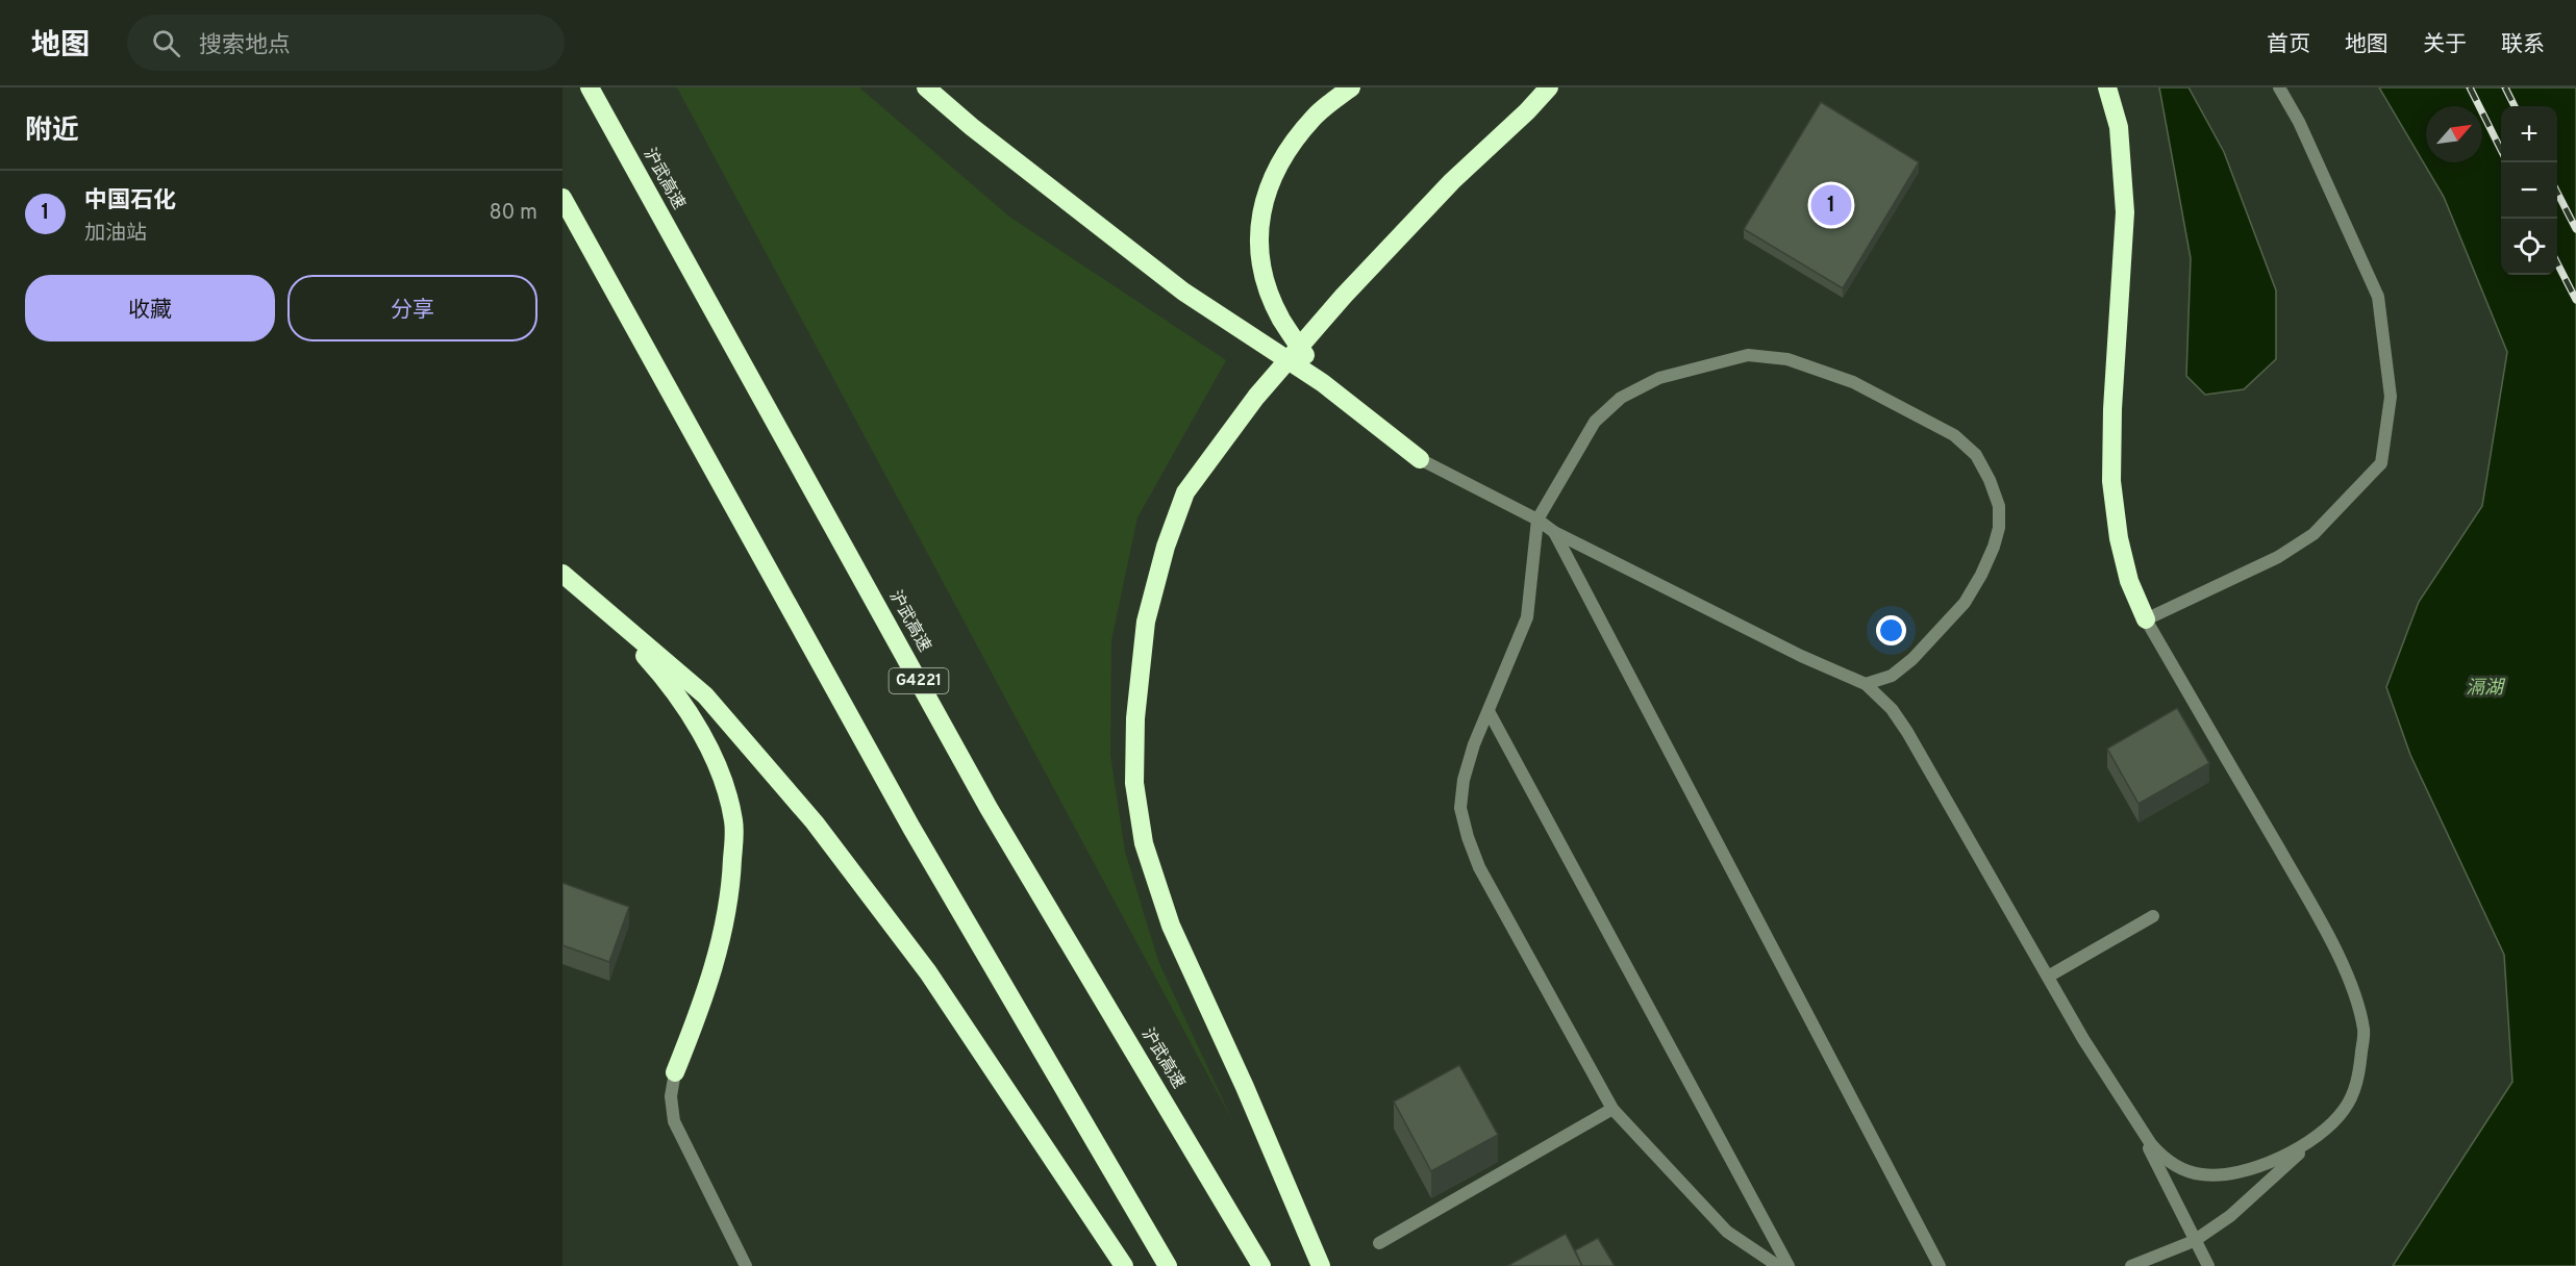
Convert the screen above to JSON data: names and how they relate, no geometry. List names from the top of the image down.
{
  "streets": {
    "highway": ["沪武高速", "G4221"]
  },
  "water": ["滆湖"],
  "north": "top right",
  "page": {
    "header": "地图",
    "search": "搜索地点",
    "nav": [
      "首页",
      "地图",
      "关于",
      "联系"
    ],
    "heading": "附近",
    "map_buttons": ["+", "−"],
    "list": [
      {
        "mark": "1",
        "name": "中国石化",
        "note": "加油站",
        "value": "80 m"
      }
    ],
    "pins": "1",
    "buttons": ["收藏", "分享"]
  }
}
